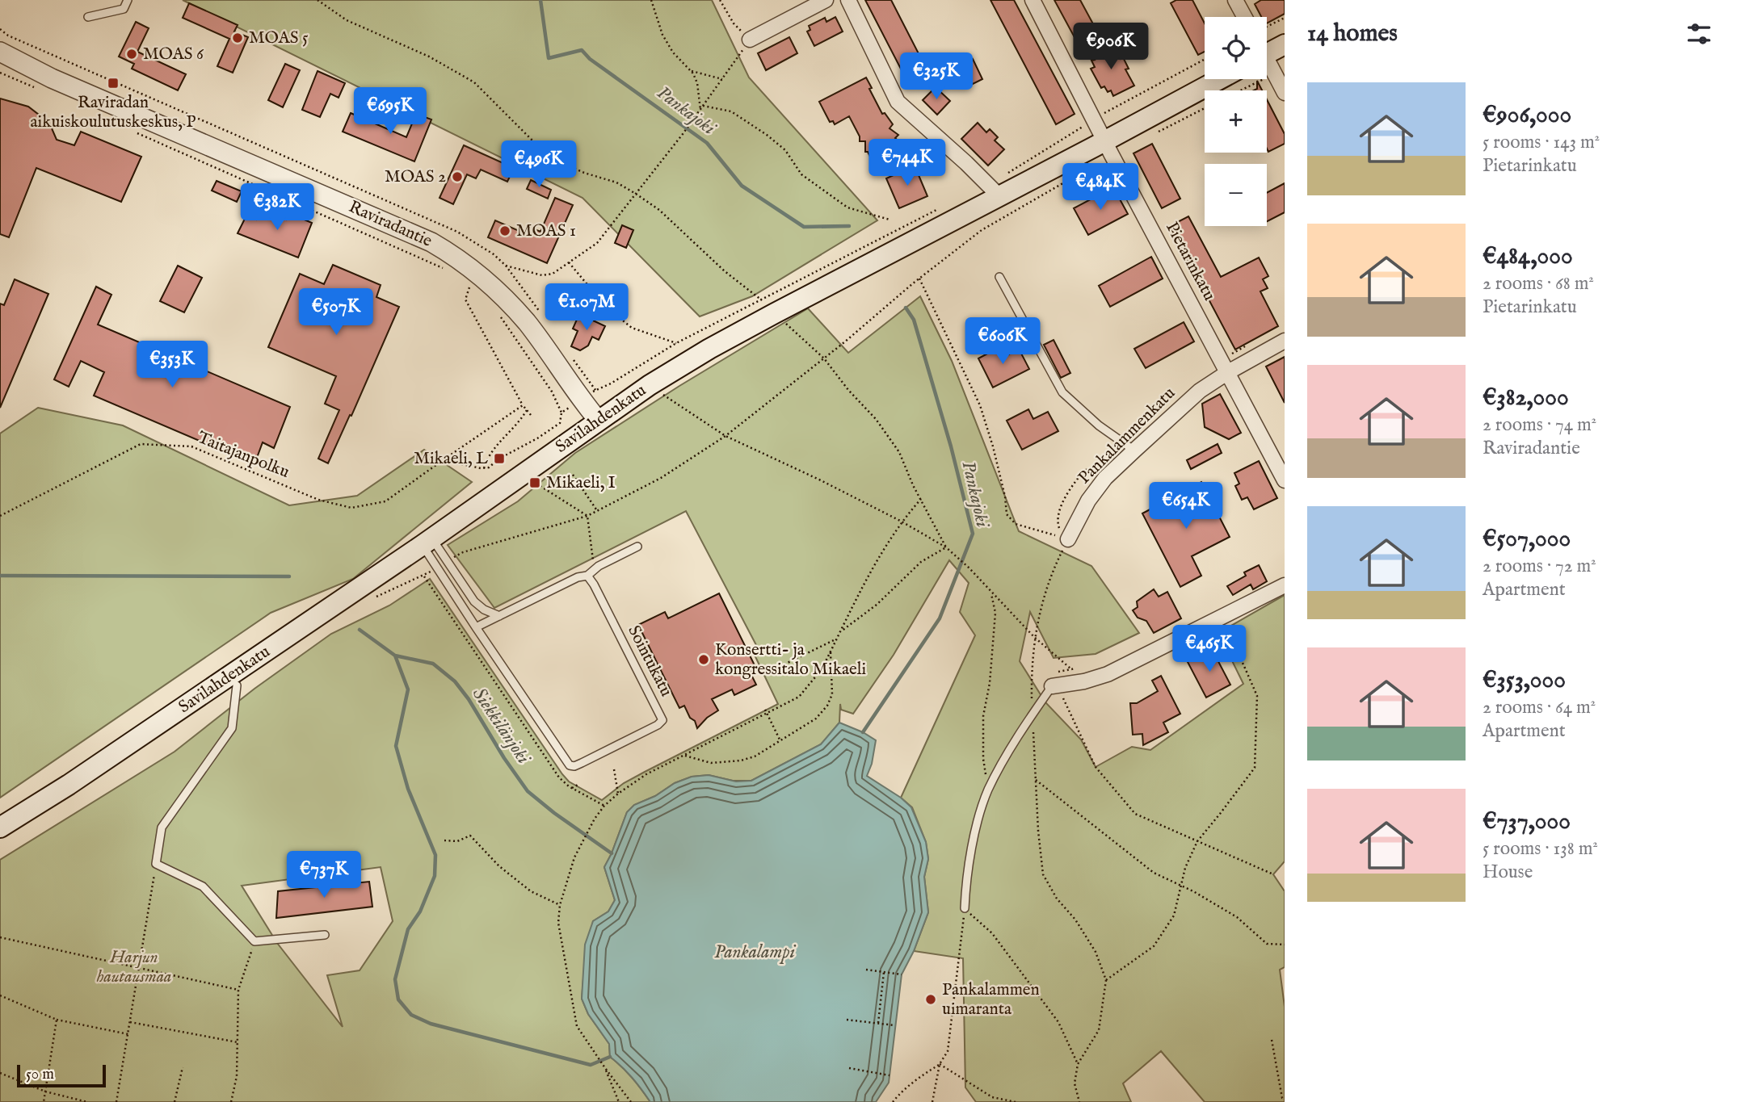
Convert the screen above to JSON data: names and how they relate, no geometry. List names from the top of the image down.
{
  "streets": {
    "main road": ["Savilahdenkatu"],
    "street": ["Raviradantie", "Pietarinkatu", "Pankalammenkatu"],
    "lane": ["Sointukatu"],
    "path": ["Taitajanpolku"]
  },
  "crossings": [
    ["Raviradantie", "Savilahdenkatu"],
    ["Pietarinkatu", "Savilahdenkatu"],
    ["Pietarinkatu", "Pankalammenkatu"],
    ["Savilahdenkatu", "Sointukatu"]
  ],
  "water": ["Pankajoki", "Siekkilänjoki", "Pankalampi"],
  "parks": ["Harjun hautausmaa"],
  "places": {
    "other": [
      "MOAS 5",
      "MOAS 6",
      "MOAS 2",
      "MOAS 1",
      "Konsertti- ja kongressitalo Mikaeli",
      "Pankalammen uimaranta"
    ],
    "transit": ["Raviradan aikuiskoulutuskeskus, P", "Mikaeli, L", "Mikaeli, I"]
  },
  "scale_bar": "50 m",
  "page": {
    "heading": "14 homes",
    "map_buttons": ["+", "−"],
    "price": [
      "€906K",
      "€325K",
      "€695K",
      "€744K",
      "€496K",
      "€484K",
      "€382K",
      "€1.07M",
      "€507K",
      "€606K",
      "€353K",
      "€654K",
      "€465K",
      "€737K"
    ],
    "list": [
      {
        "name": "€906,000",
        "note": "5 rooms · 143 m² · Pietarinkatu"
      },
      {
        "name": "€484,000",
        "note": "2 rooms · 68 m² · Pietarinkatu"
      },
      {
        "name": "€382,000",
        "note": "2 rooms · 74 m² · Raviradantie"
      },
      {
        "name": "€507,000",
        "note": "2 rooms · 72 m² · Apartment"
      },
      {
        "name": "€353,000",
        "note": "2 rooms · 64 m² · Apartment"
      },
      {
        "name": "€737,000",
        "note": "5 rooms · 138 m² · House"
      }
    ],
    "scale": "50 m"
  }
}
